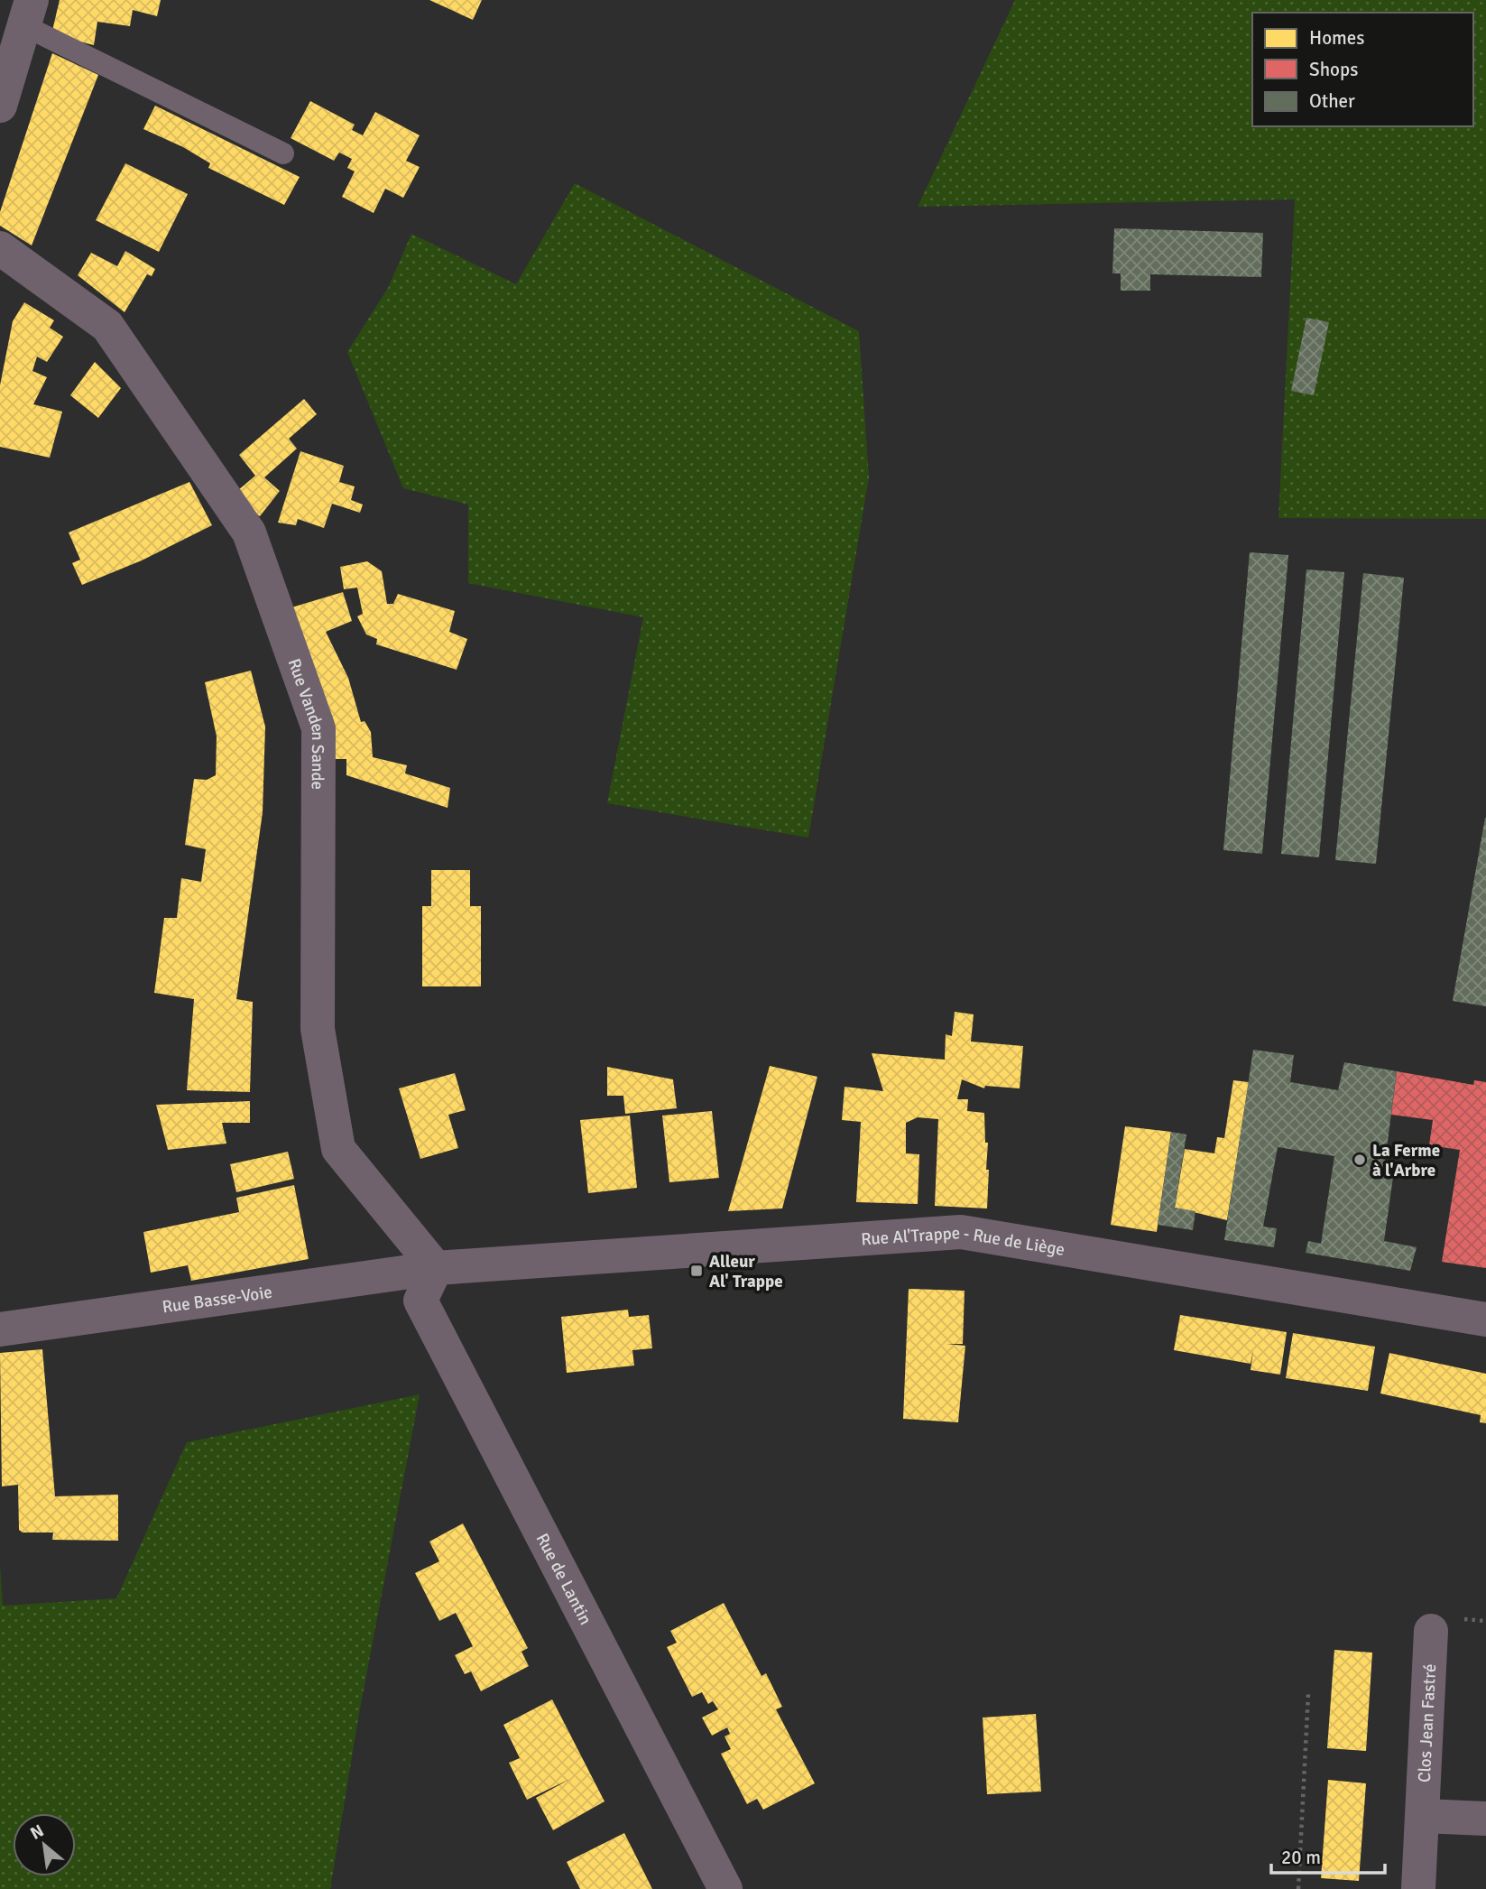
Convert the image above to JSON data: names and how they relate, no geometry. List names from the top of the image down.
{
  "streets": {
    "street": [
      "Rue Vanden Sande",
      "Rue Al'Trappe - Rue de Liège",
      "Rue Basse-Voie",
      "Rue de Lantin",
      "Clos Jean Fastré"
    ]
  },
  "crossings": [
    ["Rue Vanden Sande", "Rue Al'Trappe - Rue de Liège"],
    ["Rue Vanden Sande", "Rue Basse-Voie"],
    ["Rue Vanden Sande", "Rue de Lantin"],
    ["Rue Al'Trappe - Rue de Liège", "Rue Basse-Voie"],
    ["Rue Al'Trappe - Rue de Liège", "Rue de Lantin"],
    ["Rue Basse-Voie", "Rue de Lantin"]
  ],
  "places": {
    "other": ["La Ferme à l'Arbre"],
    "transit": ["Alleur Al' Trappe"]
  },
  "legend": ["Homes", "Shops", "Other"],
  "scale_bar": "20 m",
  "north": "top left"
}
